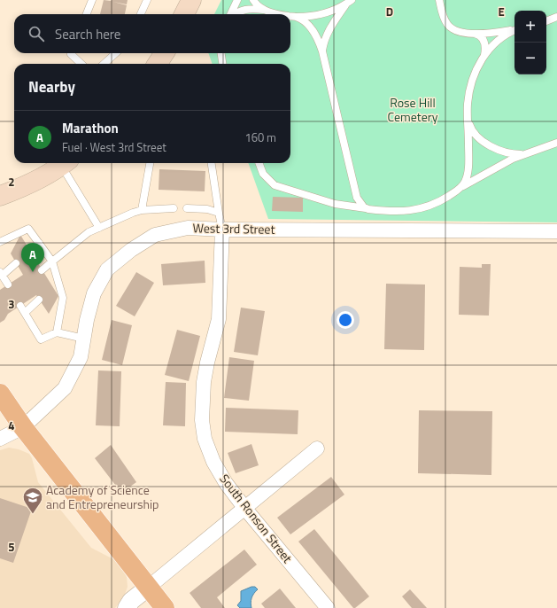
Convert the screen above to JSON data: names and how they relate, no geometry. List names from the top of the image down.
{
  "streets": {
    "street": ["West 3rd Street", "South Ronson Street"]
  },
  "crossings": [
    ["West 3rd Street", "South Ronson Street"]
  ],
  "parks": ["Rose Hill Cemetery"],
  "places": {
    "school or university": ["Academy of Science and Entrepreneurship"]
  },
  "page": {
    "map_buttons": ["+", "−"],
    "search": "Search here",
    "heading": "Nearby",
    "list": [
      {
        "mark": "A",
        "name": "Marathon",
        "note": "Fuel · West 3rd Street",
        "value": "160 m"
      }
    ],
    "pins": "A"
  },
  "grid": {
    "columns": ["D", "E"],
    "rows": [
      "2",
      "3",
      "4",
      "5"
    ]
  }
}
